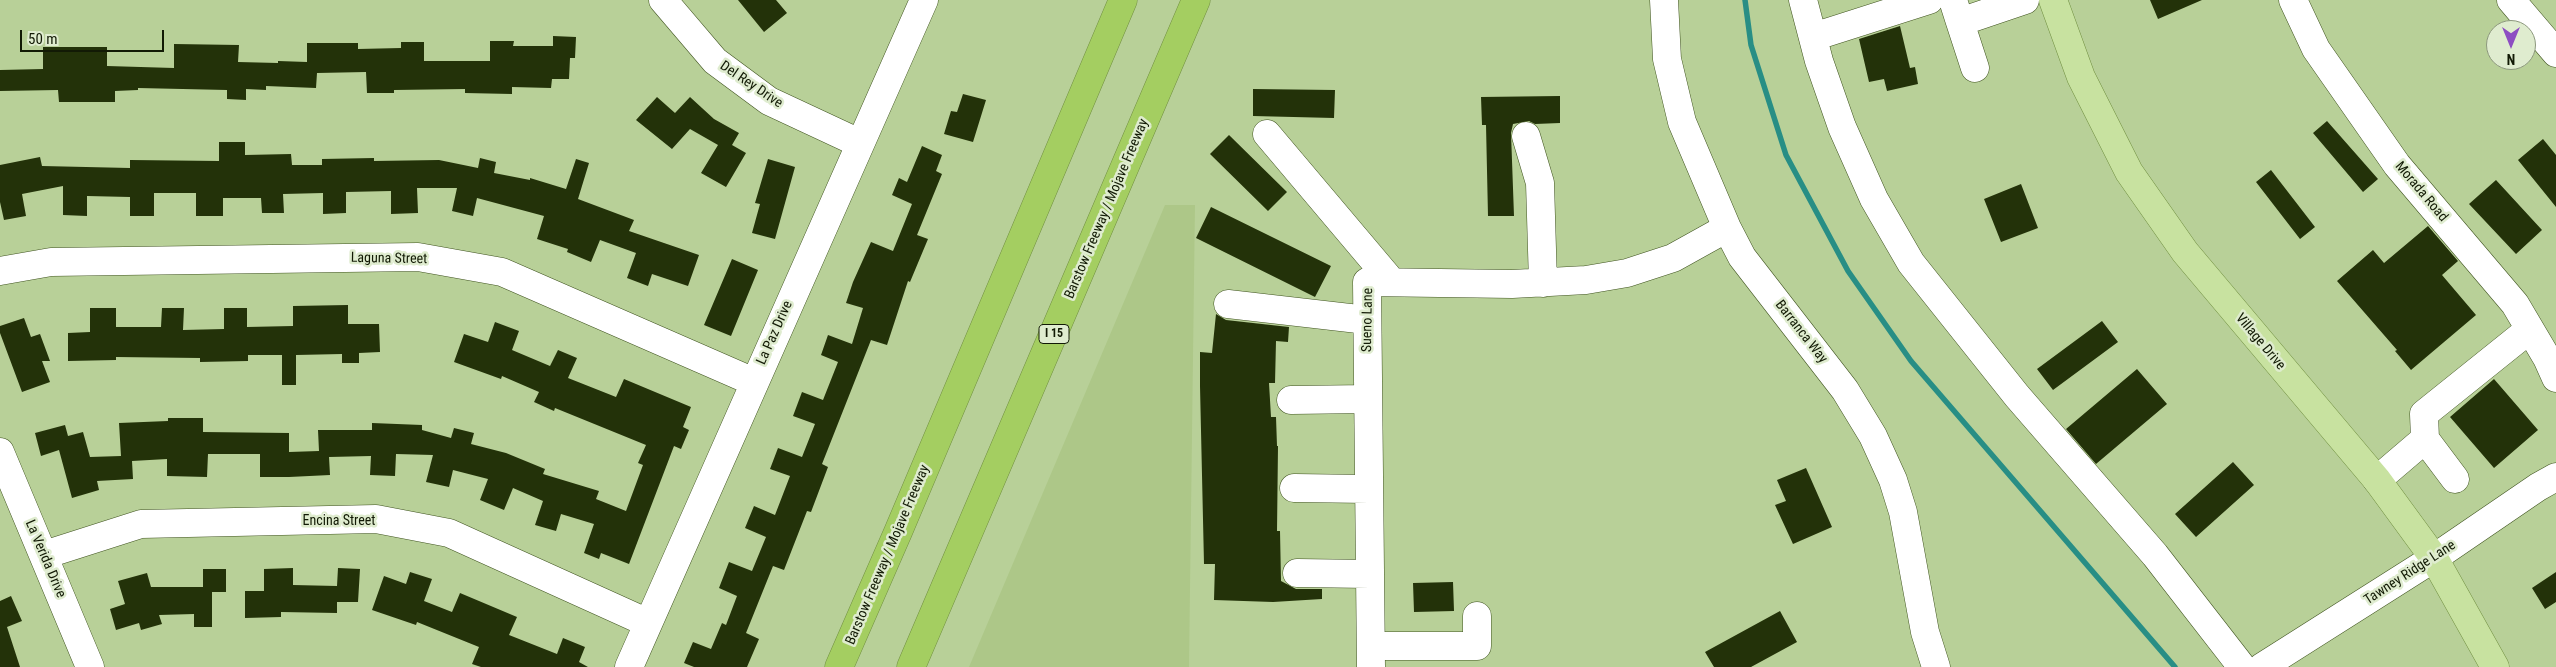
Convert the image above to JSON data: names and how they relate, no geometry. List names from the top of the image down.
{
  "streets": {
    "highway": ["Barstow Freeway / Mojave Freeway", "I 15"],
    "main road": ["Village Drive"],
    "street": [
      "Del Rey Drive",
      "Morada Road",
      "Laguna Street",
      "Sueno Lane",
      "Barranca Way",
      "La Paz Drive",
      "Encina Street",
      "La Verida Drive",
      "Tawney Ridge Lane"
    ]
  },
  "crossings": [
    ["Del Rey Drive", "La Paz Drive"],
    ["Laguna Street", "La Paz Drive"],
    ["Sueno Lane", "Barranca Way"],
    ["La Paz Drive", "Encina Street"],
    ["Village Drive", "Tawney Ridge Lane"],
    ["Encina Street", "La Verida Drive"]
  ],
  "scale_bar": "50 m",
  "north": "bottom"
}
